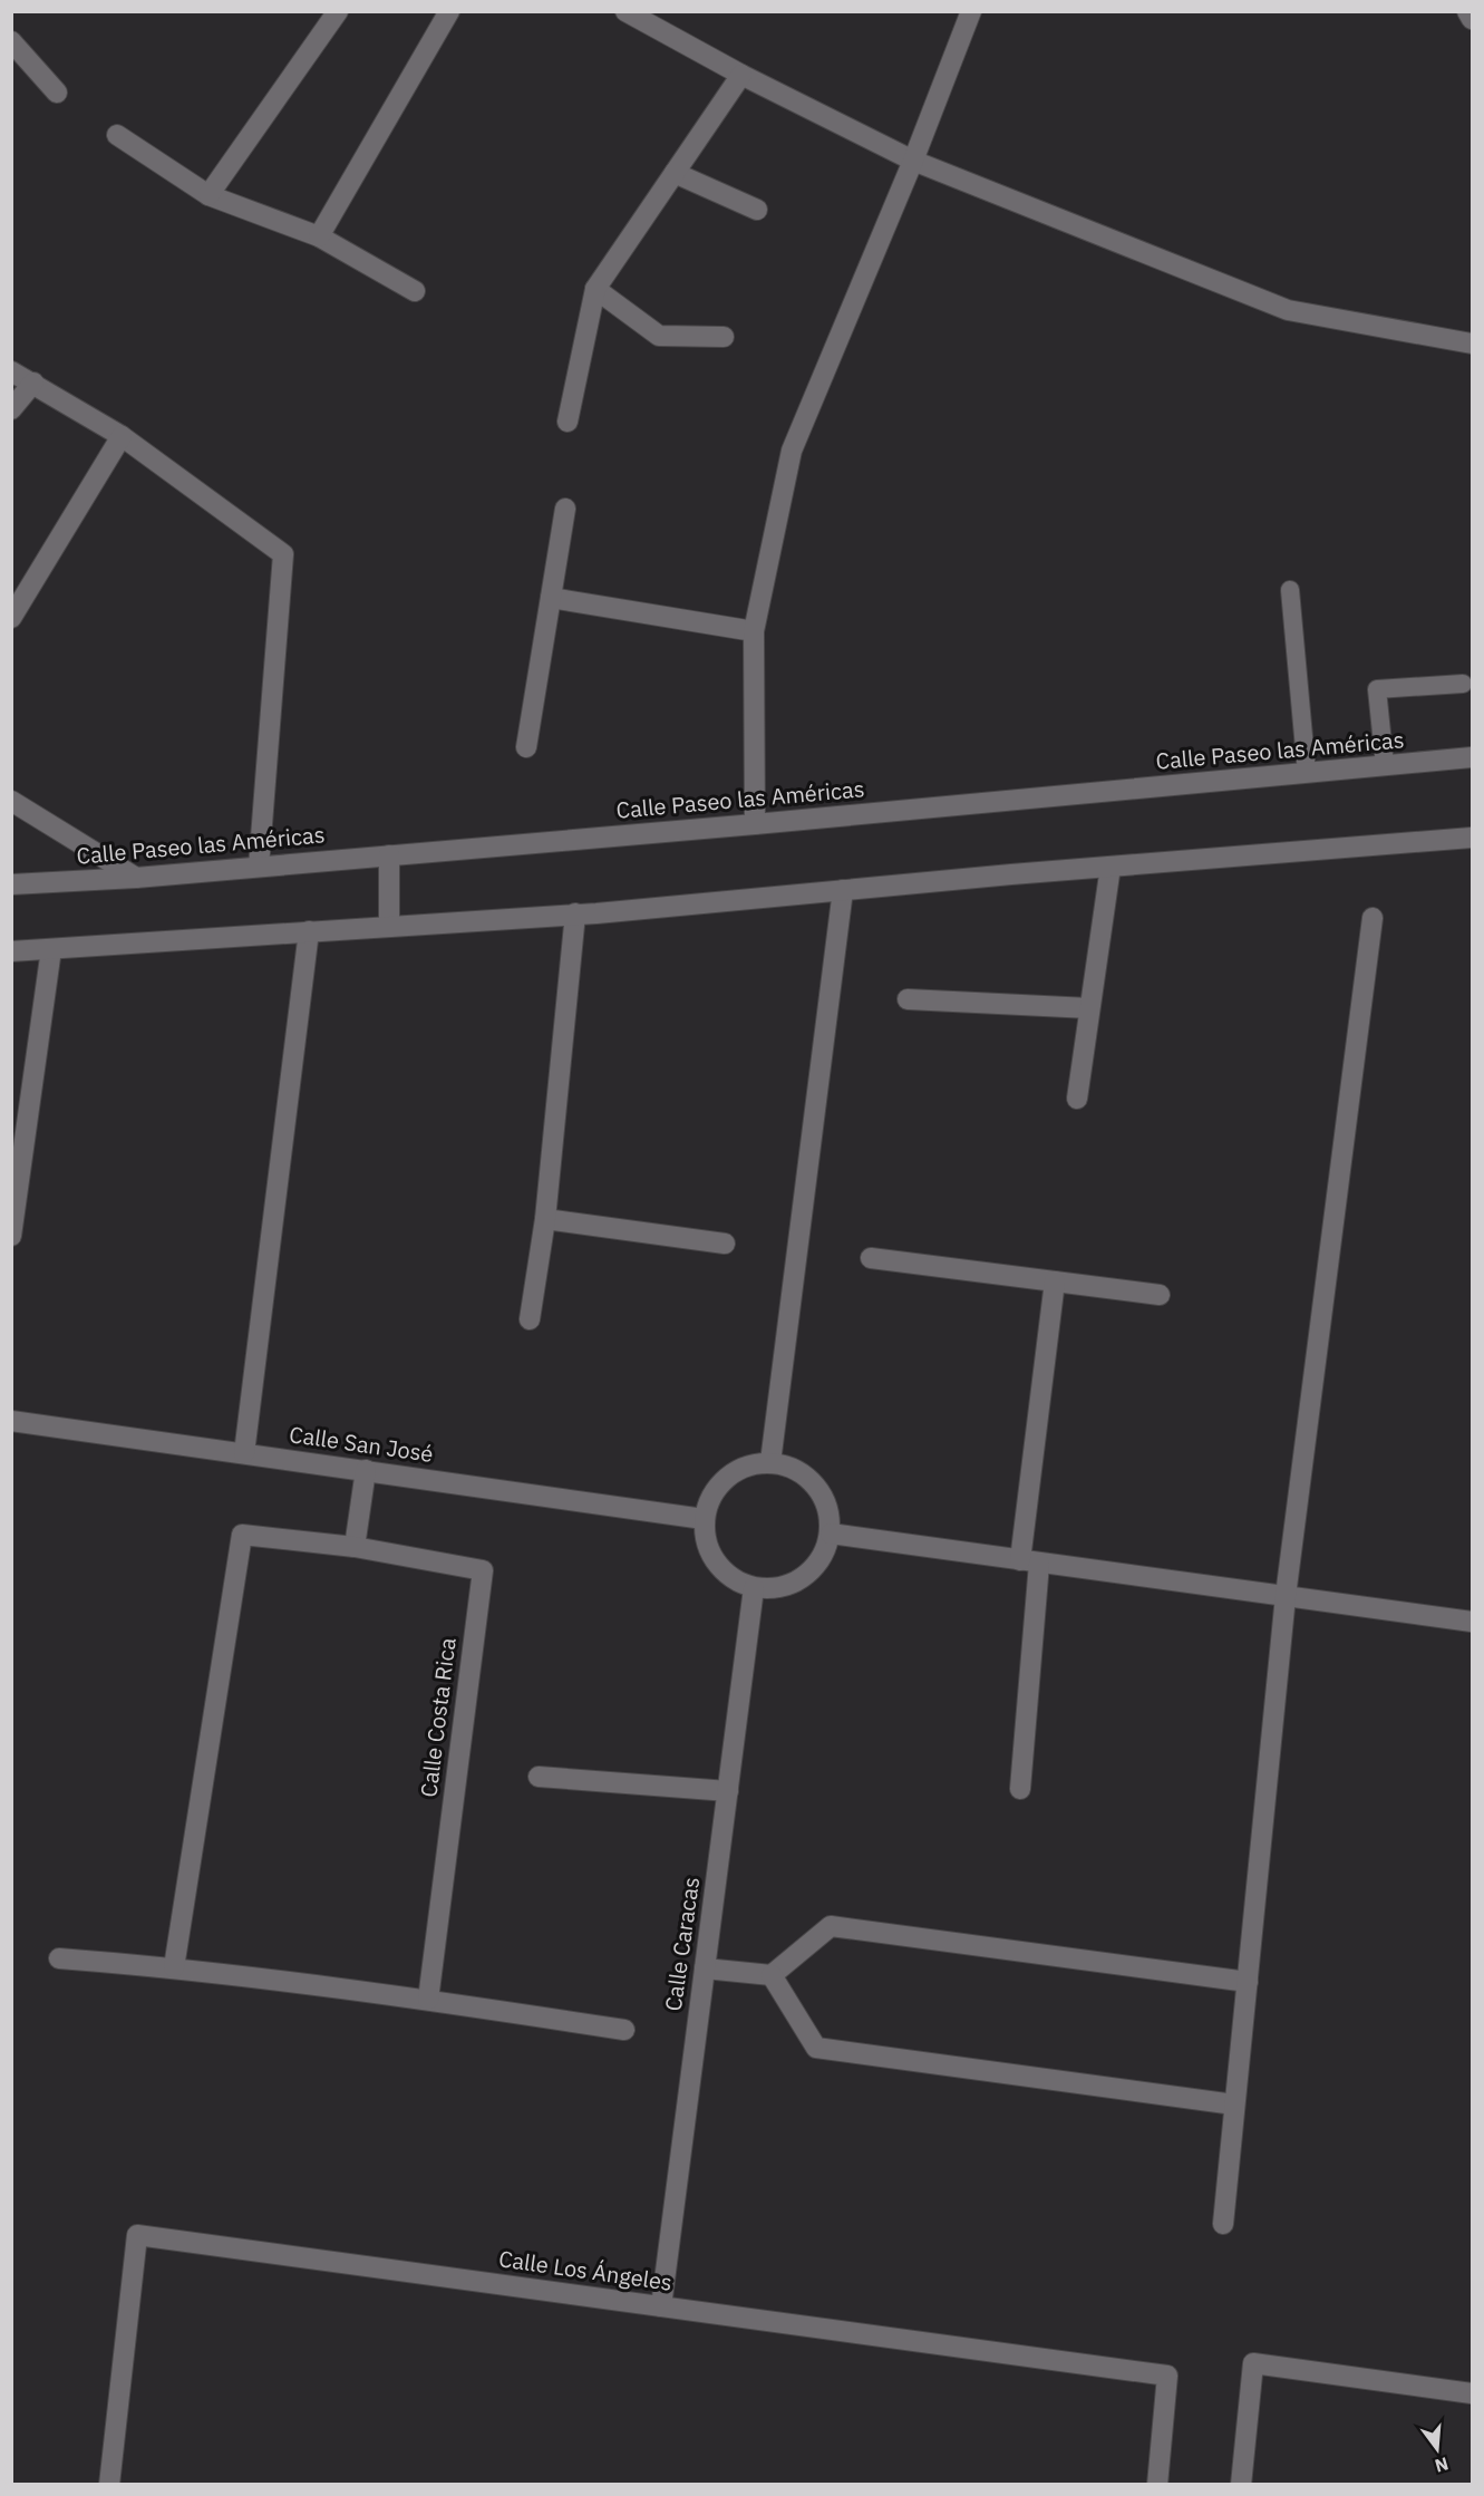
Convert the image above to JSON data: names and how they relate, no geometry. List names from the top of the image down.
{
  "streets": {
    "street": [
      "Calle Paseo las Américas",
      "Calle San José",
      "Calle Costa Rica",
      "Calle Caracas",
      "Calle Los Ángeles"
    ]
  },
  "crossings": [
    ["Calle San José", "Calle Caracas"],
    ["Calle Caracas", "Calle Los Ángeles"]
  ],
  "north": "bottom"
}
